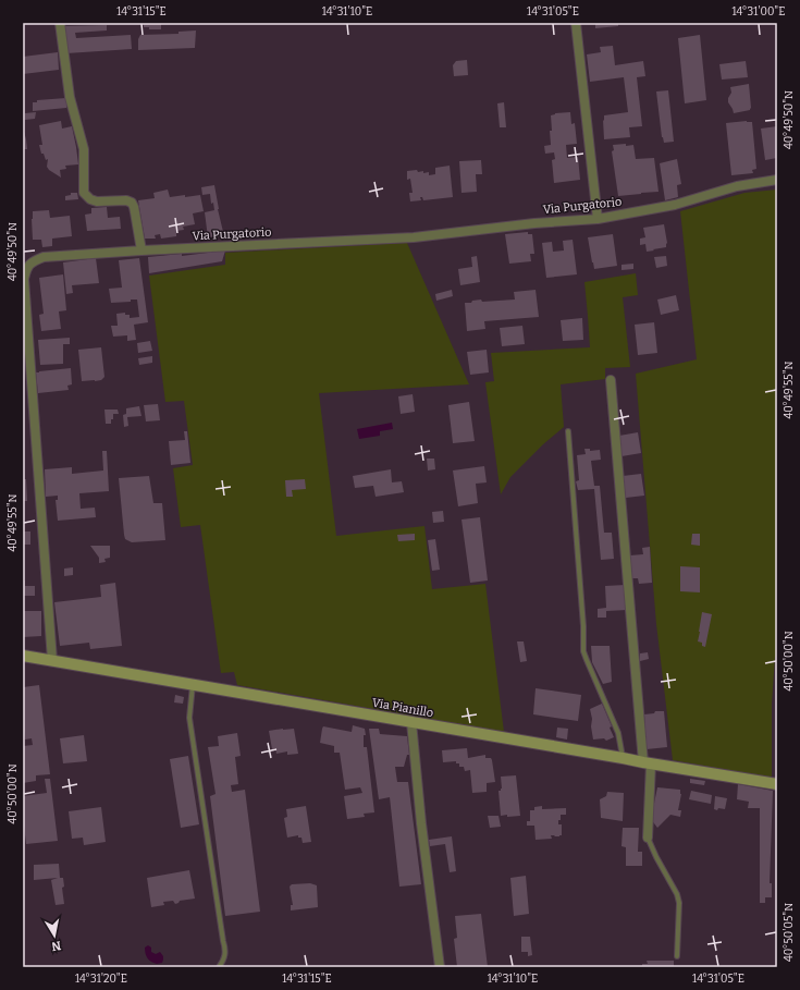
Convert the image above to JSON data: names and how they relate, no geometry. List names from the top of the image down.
{
  "streets": {
    "street": ["Via Purgatorio", "Via Pianillo"]
  },
  "crossings": [
    ["Via Purgatorio", "Via Pianillo"]
  ],
  "north": "bottom",
  "coordinates": [
    "14°31'15\"E",
    "14°31'10\"E",
    "14°31'05\"E",
    "14°31'00\"E",
    "40°49'50\"N",
    "40°49'55\"N",
    "40°50'00\"N",
    "40°50'05\"N",
    "14°31'20\"E"
  ]
}
